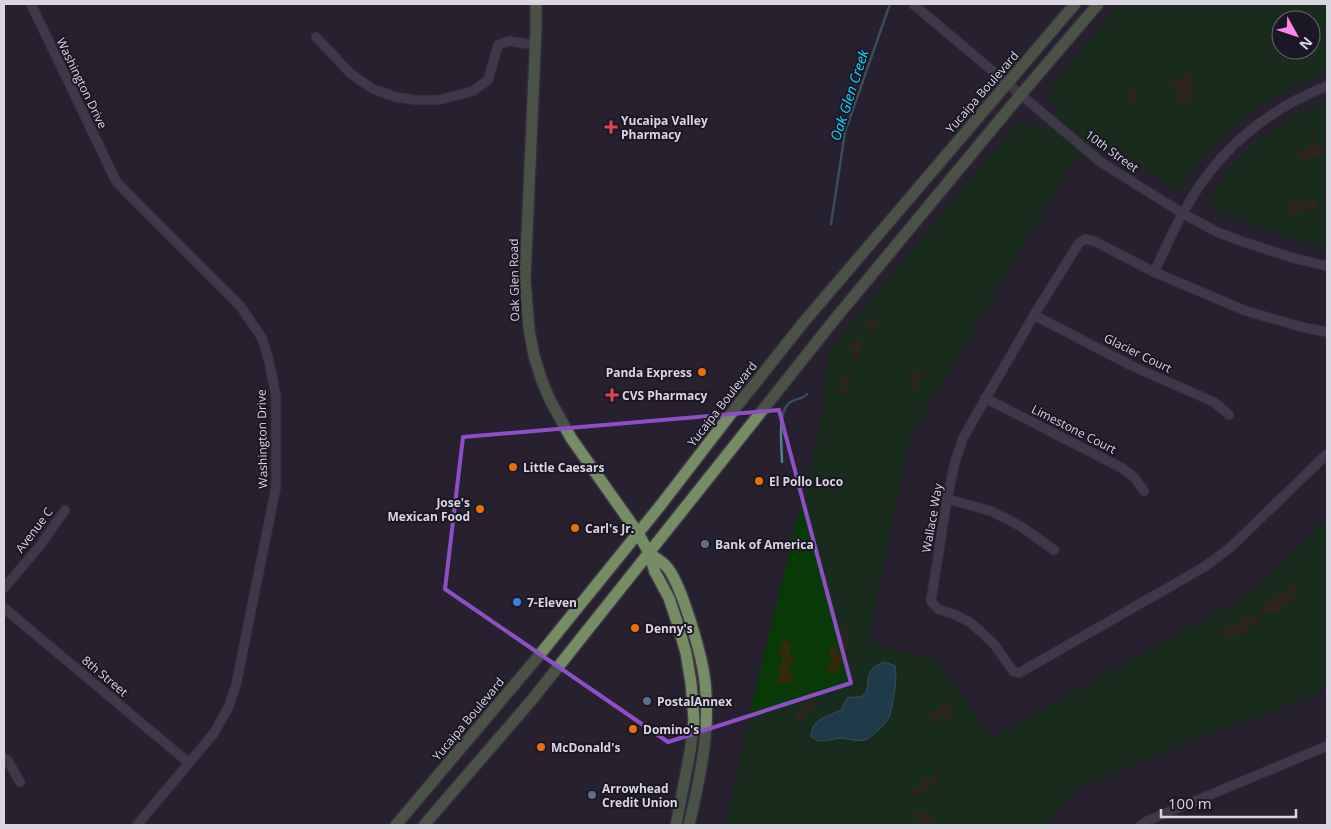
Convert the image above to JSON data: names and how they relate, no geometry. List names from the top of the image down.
{
  "streets": {
    "main road": ["Yucaipa Boulevard", "Oak Glen Road"],
    "street": [
      "Washington Drive",
      "10th Street",
      "Glacier Court",
      "Limestone Court",
      "Wallace Way",
      "Avenue C",
      "8th Street"
    ]
  },
  "crossings": [
    ["Washington Drive", "8th Street"],
    ["Yucaipa Boulevard", "10th Street"],
    ["Yucaipa Boulevard", "Oak Glen Road"],
    ["Glacier Court", "Wallace Way"],
    ["Limestone Court", "Wallace Way"]
  ],
  "water": ["Oak Glen Creek"],
  "places": {
    "health": ["Yucaipa Valley Pharmacy", "CVS Pharmacy"],
    "other": [
      "Panda Express",
      "Little Caesars",
      "El Pollo Loco",
      "Jose's Mexican Food",
      "Carl's Jr.",
      "Bank of America",
      "7-Eleven",
      "Denny's",
      "PostalAnnex",
      "Domino's",
      "McDonald's",
      "Arrowhead Credit Union"
    ]
  },
  "scale_bar": "100 m",
  "north": "bottom right"
}
